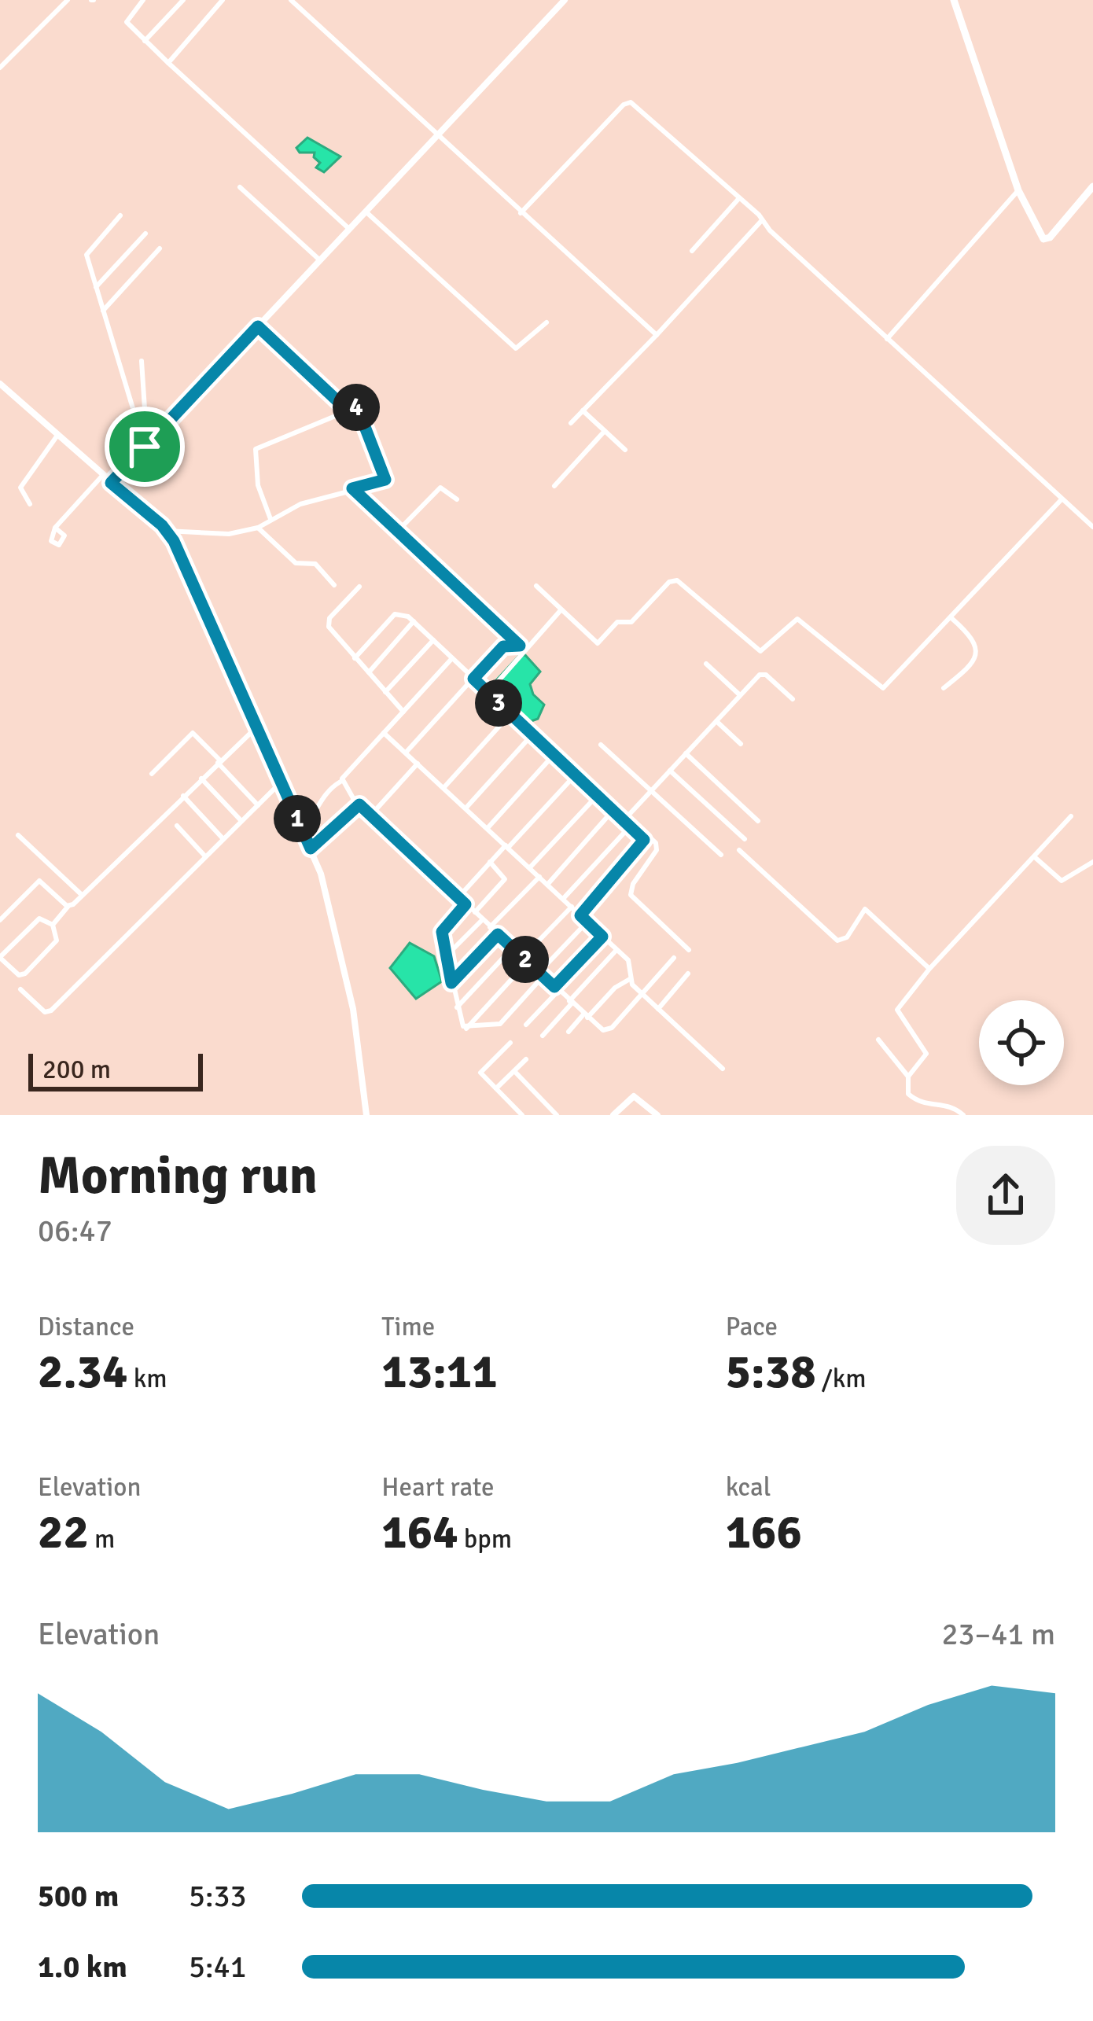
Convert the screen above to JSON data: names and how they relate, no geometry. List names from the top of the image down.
{
  "scale_bar": "200 m",
  "page": {
    "pins": [
      "4",
      "3",
      "1",
      "2"
    ],
    "scale": "200 m",
    "heading": ["Morning run", "06:47"],
    "stats": [
      ["Distance", "2.34 km"],
      ["Time", "13:11"],
      ["Pace", "5:38 /km"],
      ["Elevation", "22 m"],
      ["Heart rate", "164 bpm"],
      ["kcal", "166"]
    ],
    "chart": ["Elevation", "23–41 m"],
    "list": [
      {
        "name": "500 m",
        "note": "5:33"
      },
      {
        "name": "1.0 km",
        "note": "5:41"
      }
    ]
  }
}
